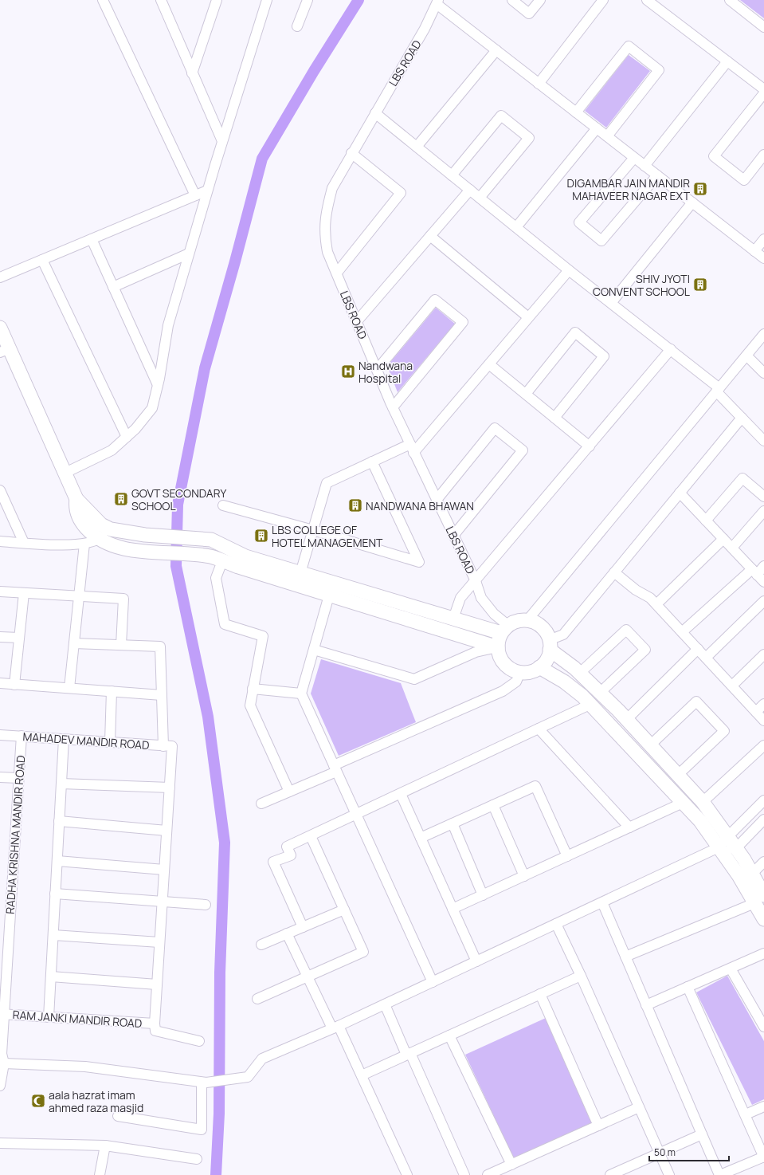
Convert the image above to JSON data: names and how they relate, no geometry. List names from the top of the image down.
{
  "streets": {
    "street": [
      "LBS ROAD",
      "MAHADEV MANDIR ROAD",
      "RADHA KRISHNA MANDIR ROAD",
      "RAM JANKI MANDIR ROAD"
    ]
  },
  "crossings": [
    ["MAHADEV MANDIR ROAD", "RADHA KRISHNA MANDIR ROAD"],
    ["RADHA KRISHNA MANDIR ROAD", "RAM JANKI MANDIR ROAD"]
  ],
  "places": {
    "building": [
      "DIGAMBAR JAIN MANDIR MAHAVEER NAGAR EXT",
      "SHIV JYOTI CONVENT SCHOOL",
      "GOVT SECONDARY SCHOOL",
      "NANDWANA BHAWAN",
      "LBS COLLEGE OF HOTEL MANAGEMENT"
    ],
    "hospital": ["Nandwana Hospital"],
    "mosque": ["aala hazrat imam ahmed raza masjid"]
  },
  "scale_bar": "50 m"
}
